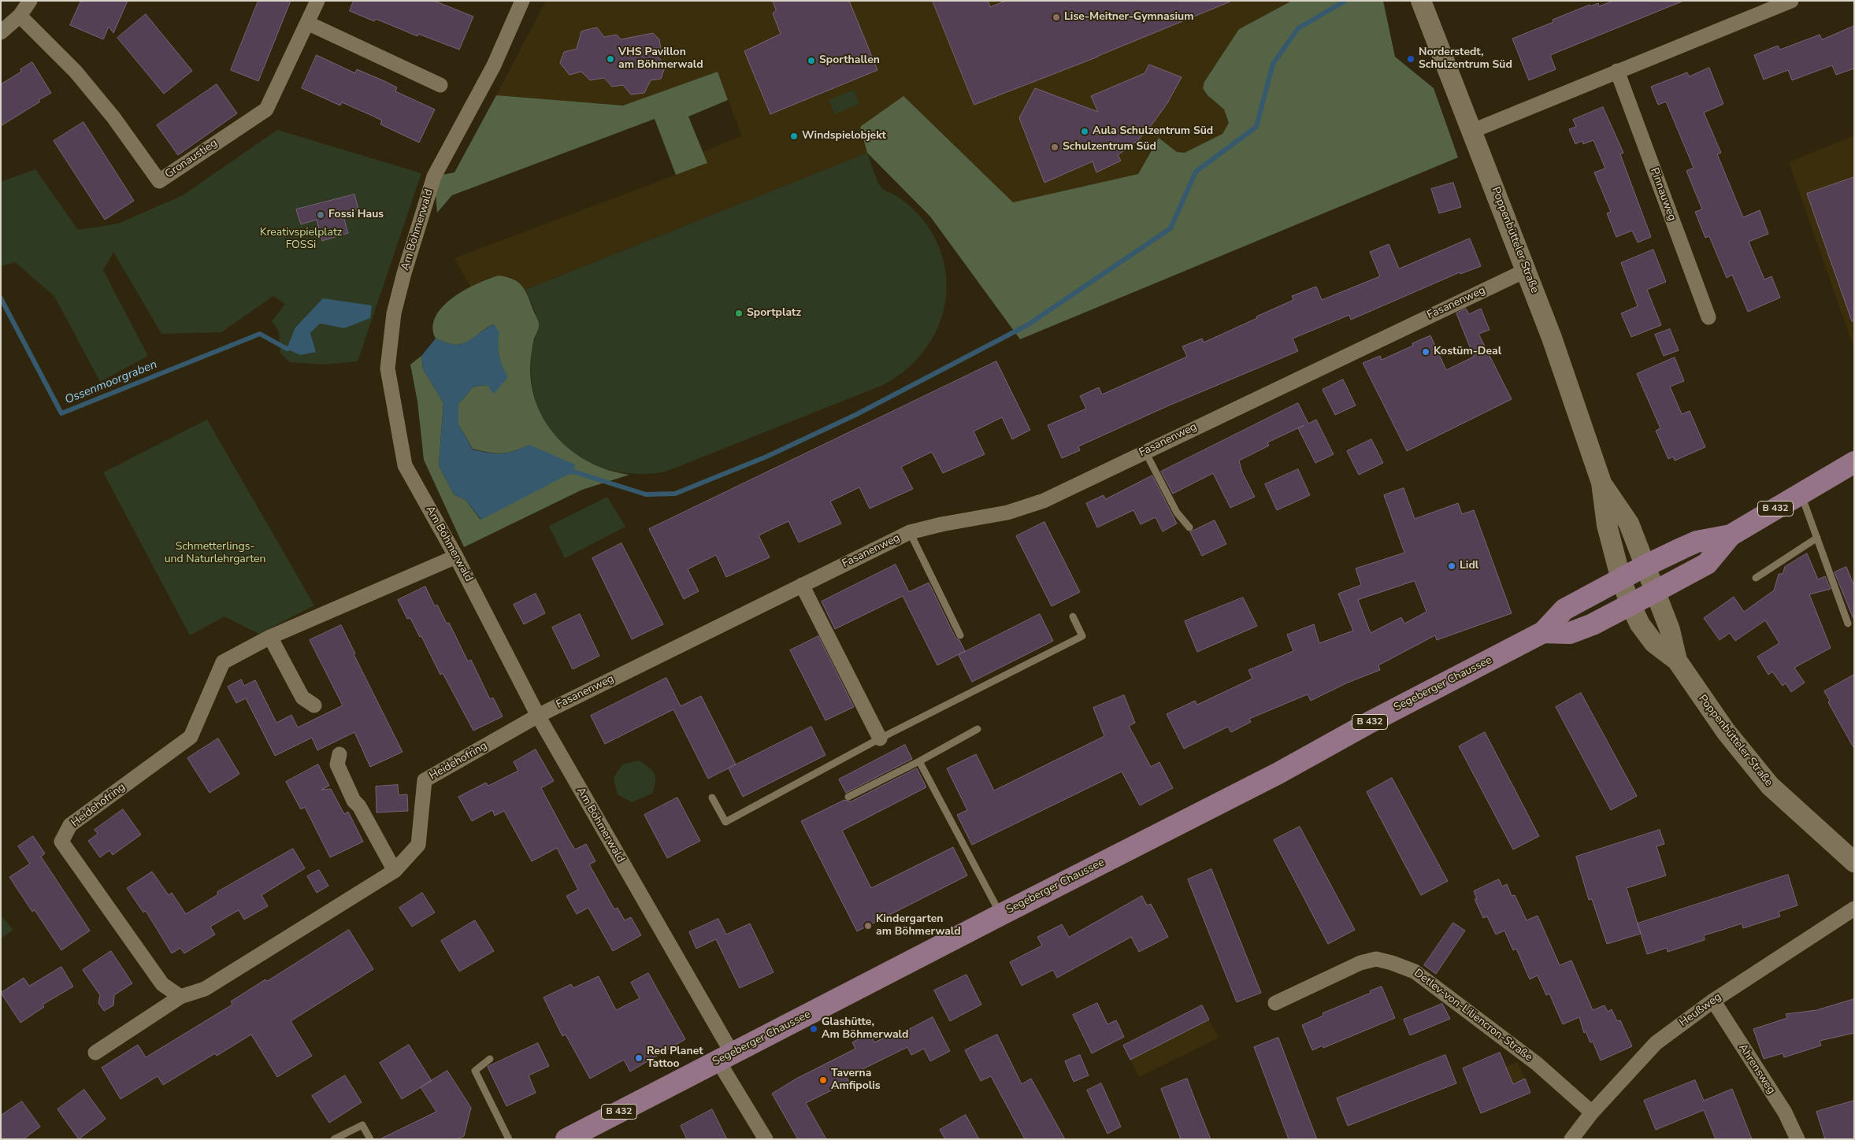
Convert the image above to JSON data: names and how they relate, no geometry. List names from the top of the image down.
{
  "streets": {
    "main road": ["Poppenbütteler Straße", "B 432", "Segeberger Chaussee"],
    "street": [
      "Gronaustieg",
      "Pinnauweg",
      "Am Böhmerwald",
      "Fasanenweg",
      "Heidehofring",
      "Heußweg",
      "Detlev-von-Liliencron-Straße",
      "Ahrensweg"
    ]
  },
  "crossings": [
    ["Am Böhmerwald", "Fasanenweg"],
    ["Am Böhmerwald", "Segeberger Chaussee"],
    ["Am Böhmerwald", "Heidehofring"],
    ["Poppenbütteler Straße", "Fasanenweg"],
    ["Poppenbütteler Straße", "Segeberger Chaussee"],
    ["Fasanenweg", "Heidehofring"],
    ["Heußweg", "Detlev-von-Liliencron-Straße"],
    ["Heußweg", "Ahrensweg"]
  ],
  "water": ["Ossenmoorgraben"],
  "parks": ["Kreativspielplatz FOSSi", "Schmetterlings- und Naturlehrgarten"],
  "places": [
    "Lise-Meitner-Gymnasium",
    "VHS Pavillon am Böhmerwald",
    "Norderstedt, Schulzentrum Süd",
    "Sporthallen",
    "Aula Schulzentrum Süd",
    "Windspielobjekt",
    "Schulzentrum Süd",
    "Fossi Haus",
    "Sportplatz",
    "Kostüm-Deal",
    "Lidl",
    "Kindergarten am Böhmerwald",
    "Glashütte, Am Böhmerwald",
    "Red Planet Tattoo",
    "Taverna Amfipolis"
  ]
}
